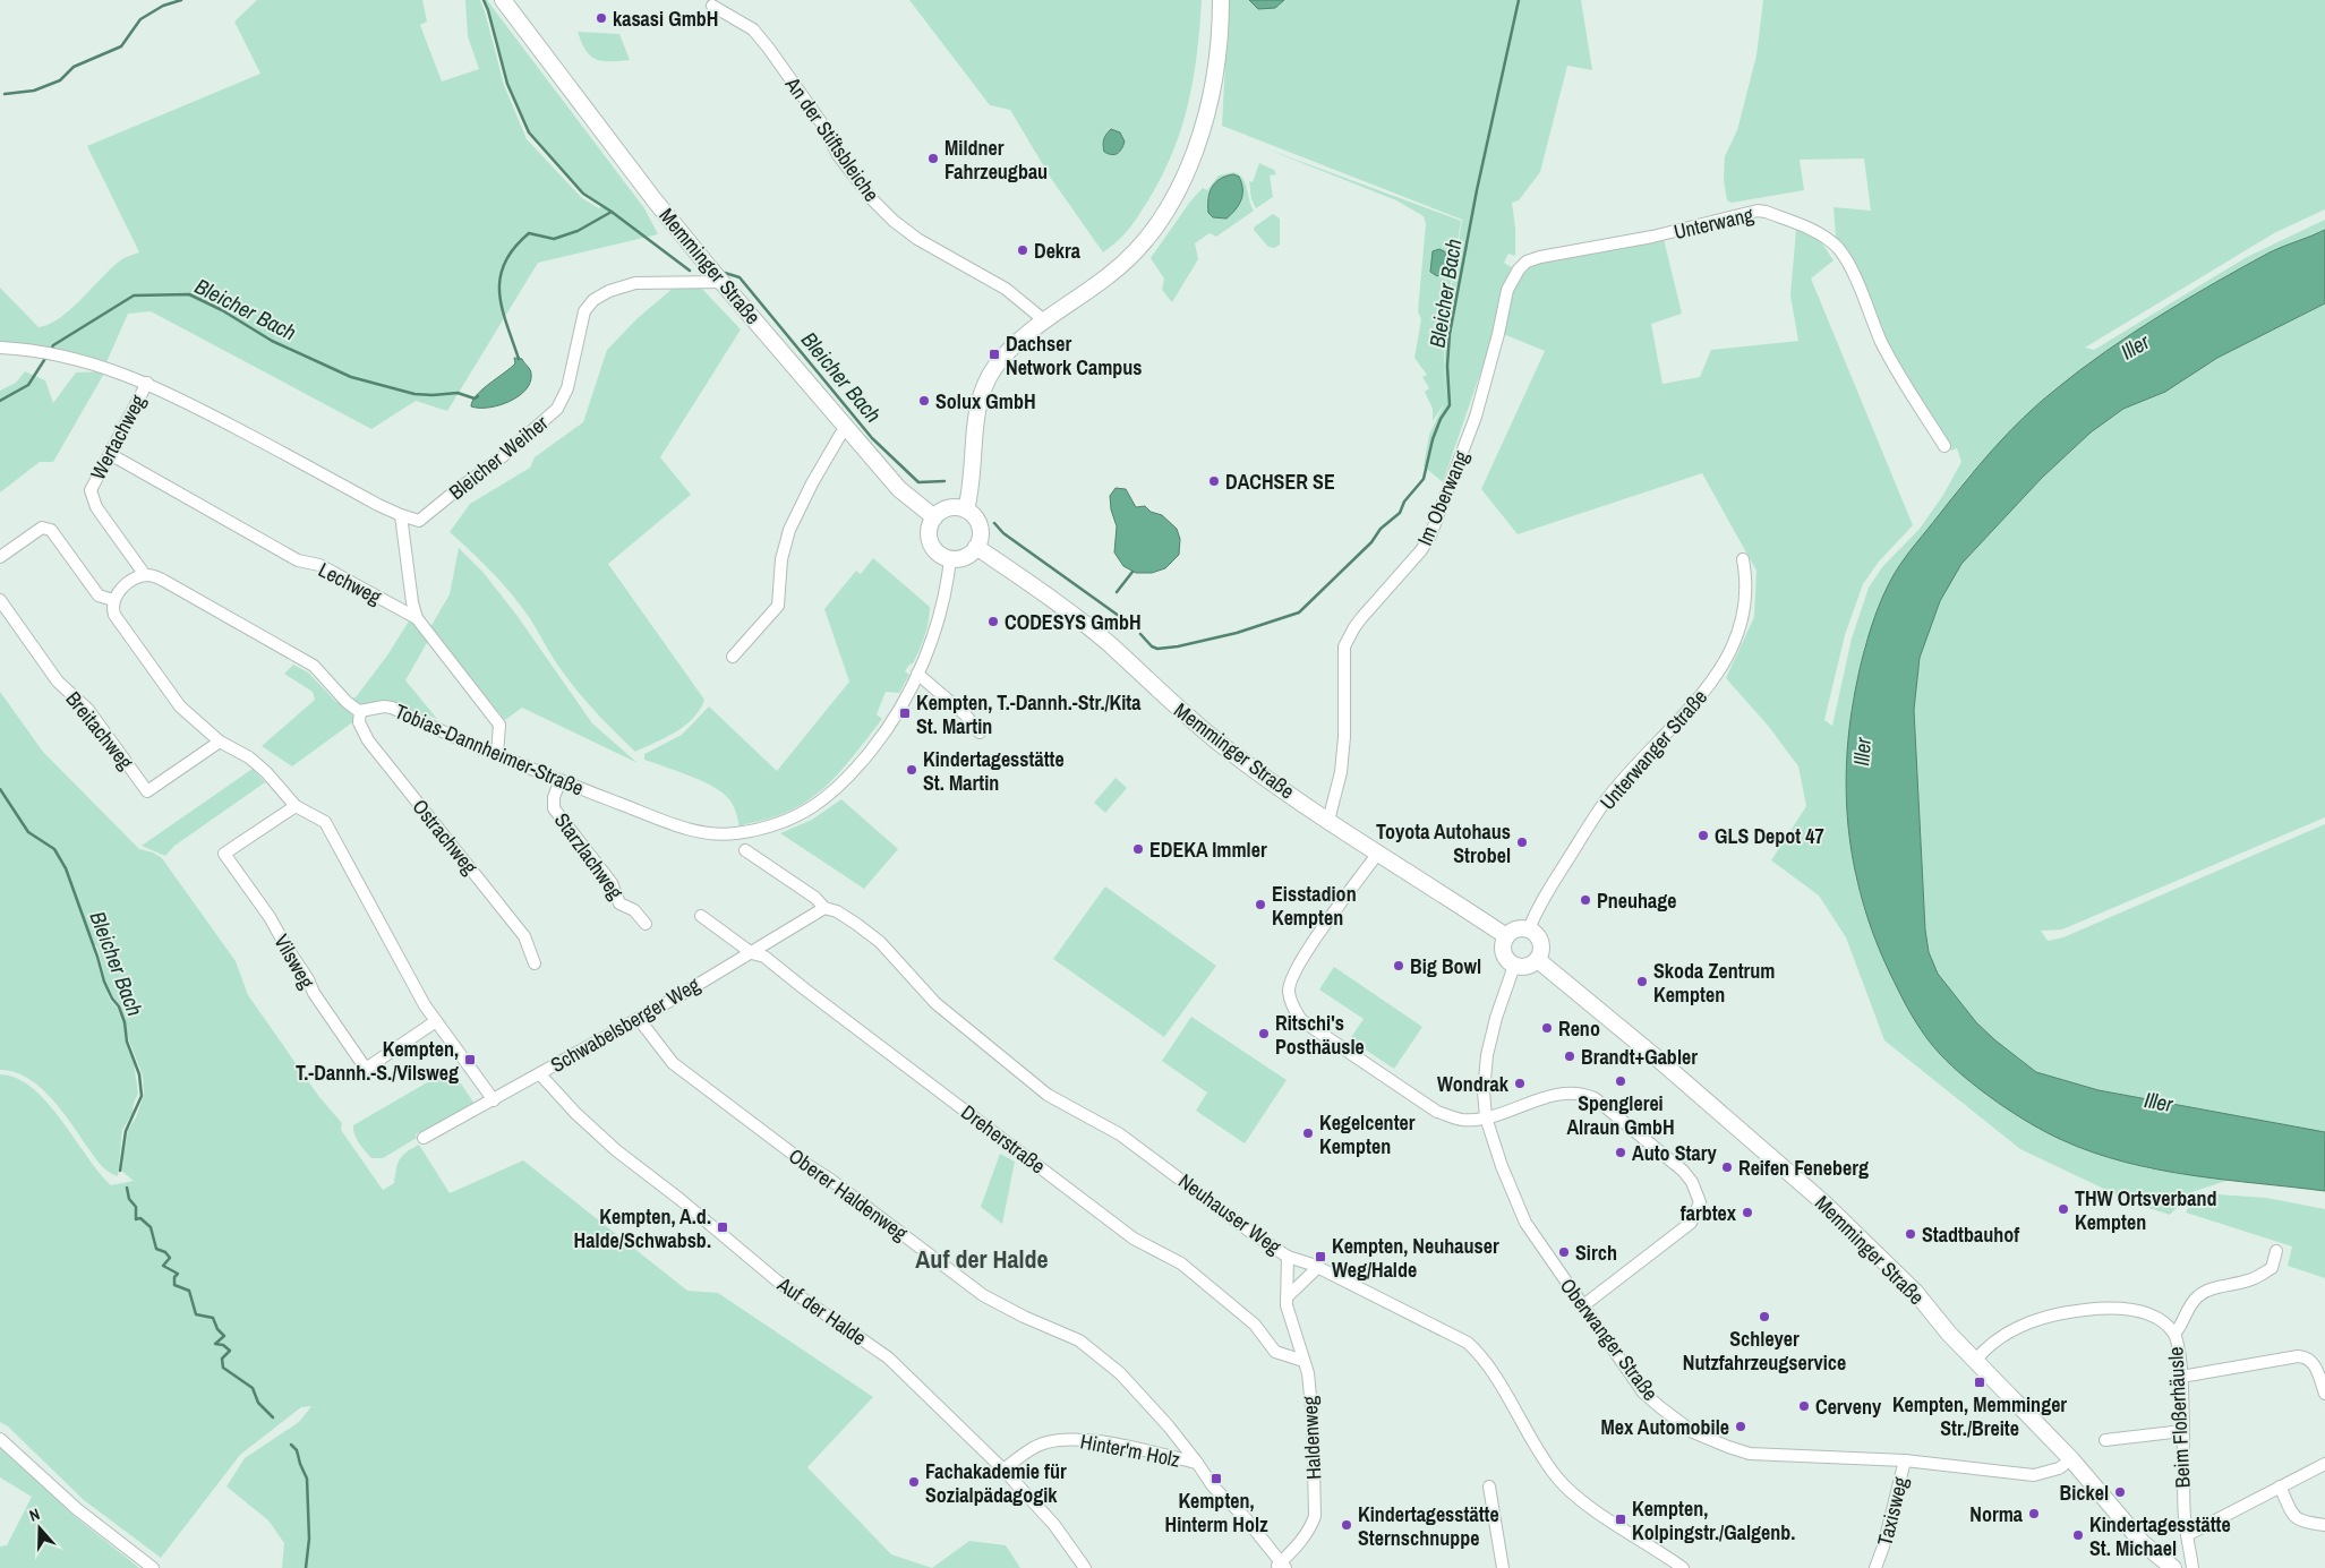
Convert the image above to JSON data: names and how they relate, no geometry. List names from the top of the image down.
{
  "streets": {
    "main road": ["Memminger Straße"],
    "street": [
      "An der Stiftsbleiche",
      "Unterwang",
      "Wertachweg",
      "Bleicher Weiher",
      "Im Oberwang",
      "Lechweg",
      "Breitachweg",
      "Tobias-Dannheimer-Straße",
      "Unterwanger Straße",
      "Ostrachweg",
      "Starzlachweg",
      "Vilsweg",
      "Schwabelsberger Weg",
      "Dreherstraße",
      "Oberer Haldenweg",
      "Neuhauser Weg",
      "Auf der Halde",
      "Oberwanger Straße",
      "Beim Floßerhäusle",
      "Haldenweg",
      "Hinter'm Holz",
      "Taxisweg"
    ]
  },
  "crossings": [
    ["Unterwang", "Im Oberwang"],
    ["Memminger Straße", "Bleicher Weiher"],
    ["Memminger Straße", "Im Oberwang"],
    ["Memminger Straße", "Tobias-Dannheimer-Straße"],
    ["Memminger Straße", "Unterwanger Straße"],
    ["Memminger Straße", "Oberwanger Straße"],
    ["Memminger Straße", "Beim Floßerhäusle"],
    ["Wertachweg", "Lechweg"],
    ["Lechweg", "Tobias-Dannheimer-Straße"],
    ["Tobias-Dannheimer-Straße", "Ostrachweg"],
    ["Tobias-Dannheimer-Straße", "Starzlachweg"],
    ["Unterwanger Straße", "Oberwanger Straße"],
    ["Schwabelsberger Weg", "Dreherstraße"],
    ["Schwabelsberger Weg", "Oberer Haldenweg"],
    ["Schwabelsberger Weg", "Neuhauser Weg"],
    ["Schwabelsberger Weg", "Auf der Halde"],
    ["Dreherstraße", "Haldenweg"],
    ["Oberer Haldenweg", "Hinter'm Holz"],
    ["Neuhauser Weg", "Haldenweg"],
    ["Auf der Halde", "Hinter'm Holz"],
    ["Oberwanger Straße", "Taxisweg"],
    ["Haldenweg", "Hinter'm Holz"]
  ],
  "districts": ["Auf der Halde"],
  "water": ["Bleicher Bach", "Iller"],
  "places": {
    "other": [
      "kasasi GmbH",
      "Mildner Fahrzeugbau",
      "Dekra",
      "Solux GmbH",
      "DACHSER SE",
      "CODESYS GmbH",
      "Kindertagesstätte St. Martin",
      "GLS Depot 47",
      "Toyota Autohaus Strobel",
      "EDEKA Immler",
      "Pneuhage",
      "Eisstadion Kempten",
      "Big Bowl",
      "Skoda Zentrum Kempten",
      "Reno",
      "Ritschi's Posthäusle",
      "Brandt+Gabler",
      "Spenglerei Alraun GmbH",
      "Wondrak",
      "Kegelcenter Kempten",
      "Auto Stary",
      "Reifen Feneberg",
      "THW Ortsverband Kempten",
      "farbtex",
      "Stadtbauhof",
      "Sirch",
      "Schleyer Nutzfahrzeugservice",
      "Cerveny",
      "Mex Automobile",
      "Fachakademie für Sozialpädagogik",
      "Bickel",
      "Norma",
      "Kindertagesstätte Sternschnuppe",
      "Kindertagesstätte St. Michael"
    ],
    "transit": [
      "Dachser Network Campus",
      "Kempten, T.-Dannh.-Str./Kita St. Martin",
      "Kempten, T.-Dannh.-S./Vilsweg",
      "Kempten, A.d. Halde/Schwabsb.",
      "Kempten, Neuhauser Weg/Halde",
      "Kempten, Memminger Str./Breite",
      "Kempten, Hinterm Holz",
      "Kempten, Kolpingstr./Galgenb."
    ]
  },
  "north": "top"
}
